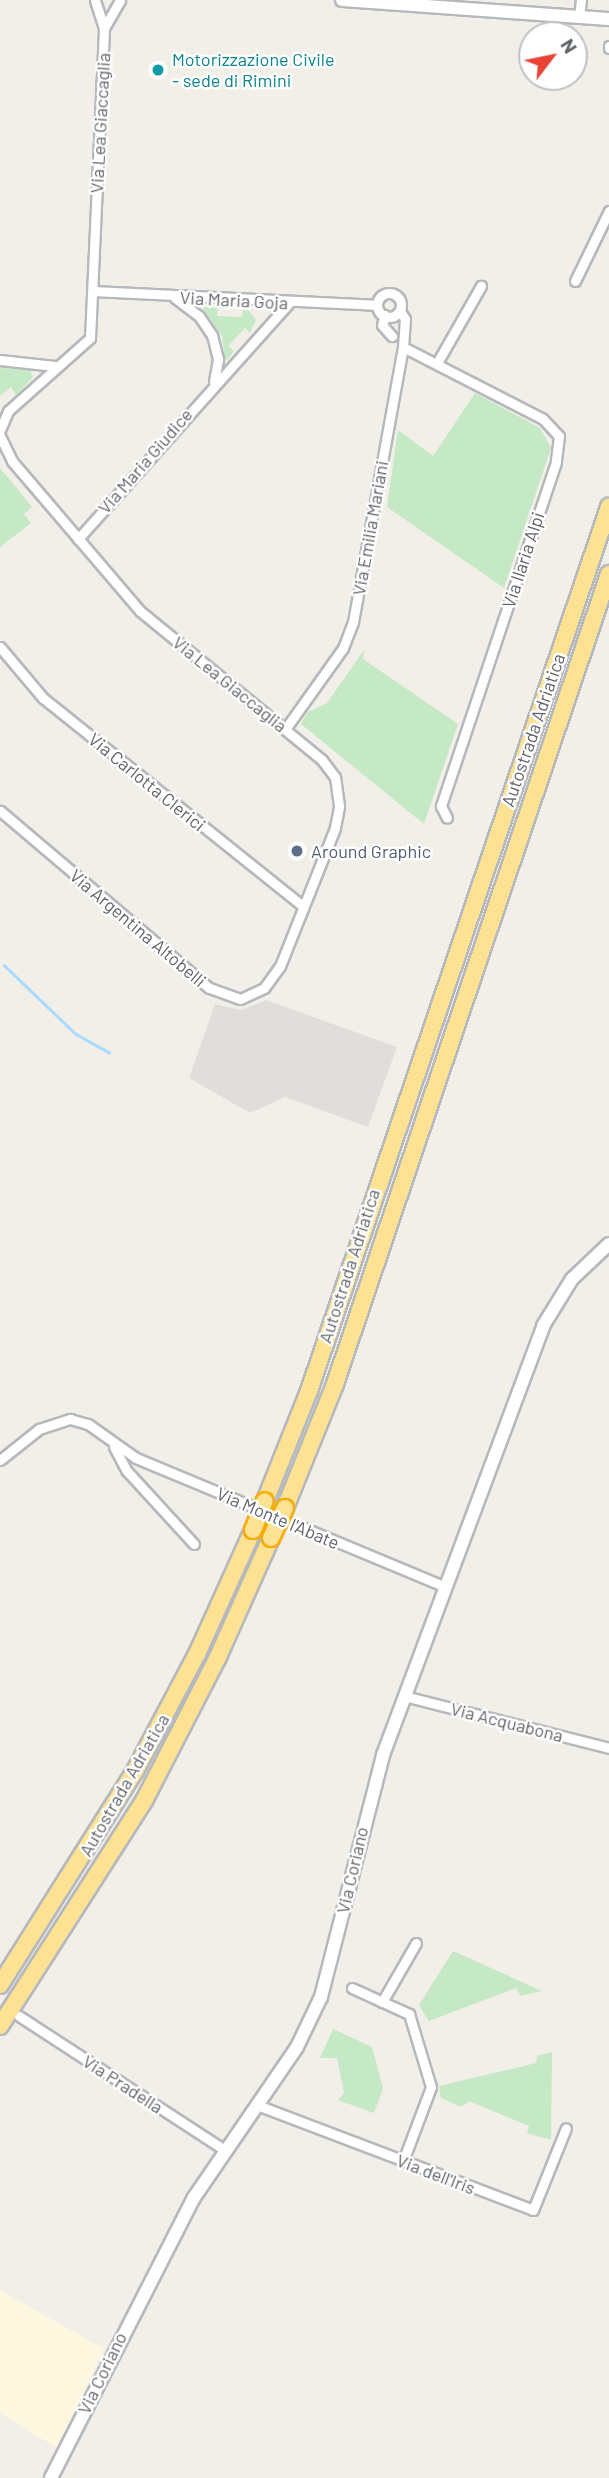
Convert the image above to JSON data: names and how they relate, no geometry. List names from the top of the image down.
{
  "streets": {
    "highway": ["Autostrada Adriatica"],
    "main road": ["Via Coriano"],
    "street": [
      "Via Lea Giaccaglia",
      "Via Maria Goja",
      "Via Maria Giudice",
      "Via Emilia Mariani",
      "Via Ilaria Alpi",
      "Via Carlotta Clerici",
      "Via Argentina Altobelli",
      "Via Monte l'Abate",
      "Via Acquabona",
      "Via Pradella",
      "Via dell'Iris"
    ]
  },
  "crossings": [
    ["Via Lea Giaccaglia", "Via Maria Goja"],
    ["Via Lea Giaccaglia", "Via Maria Giudice"],
    ["Via Lea Giaccaglia", "Via Emilia Mariani"],
    ["Via Lea Giaccaglia", "Via Carlotta Clerici"],
    ["Via Lea Giaccaglia", "Via Argentina Altobelli"],
    ["Via Maria Goja", "Via Maria Giudice"],
    ["Via Maria Goja", "Via Emilia Mariani"],
    ["Via Emilia Mariani", "Via Ilaria Alpi"],
    ["Via Monte l'Abate", "Via Coriano"],
    ["Via Acquabona", "Via Coriano"],
    ["Via Coriano", "Via Pradella"],
    ["Via Coriano", "Via dell'Iris"]
  ],
  "places": ["Motorizzazione Civile - sede di Rimini", "Around Graphic"],
  "north": "top right"
}
